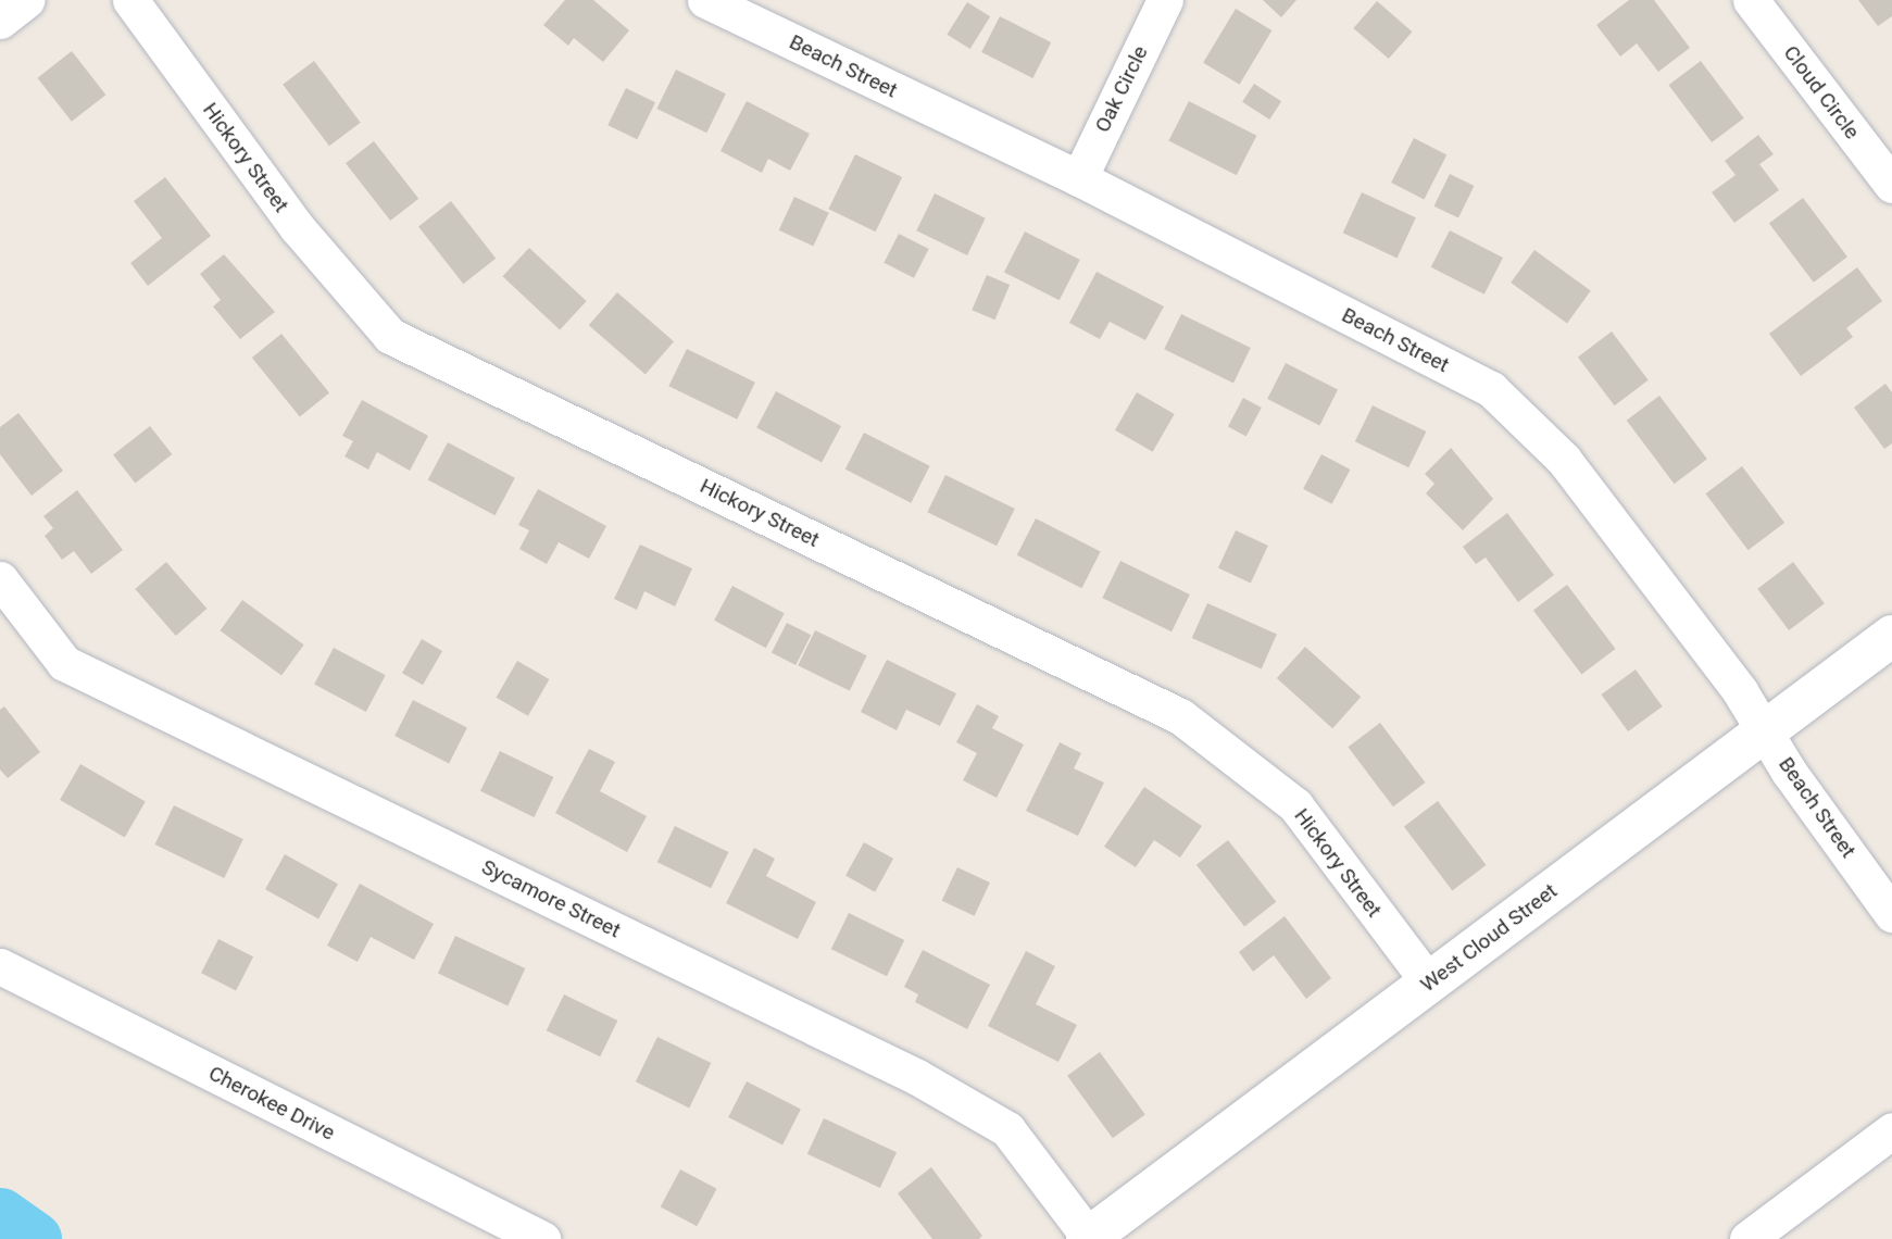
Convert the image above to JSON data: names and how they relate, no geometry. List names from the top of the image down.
{
  "streets": {
    "main road": ["West Cloud Street"],
    "street": [
      "Beach Street",
      "Oak Circle",
      "Cloud Circle",
      "Hickory Street",
      "Sycamore Street",
      "Cherokee Drive"
    ]
  },
  "crossings": [
    ["Beach Street", "Oak Circle"],
    ["Beach Street", "West Cloud Street"],
    ["Hickory Street", "West Cloud Street"],
    ["Sycamore Street", "West Cloud Street"]
  ]
}
